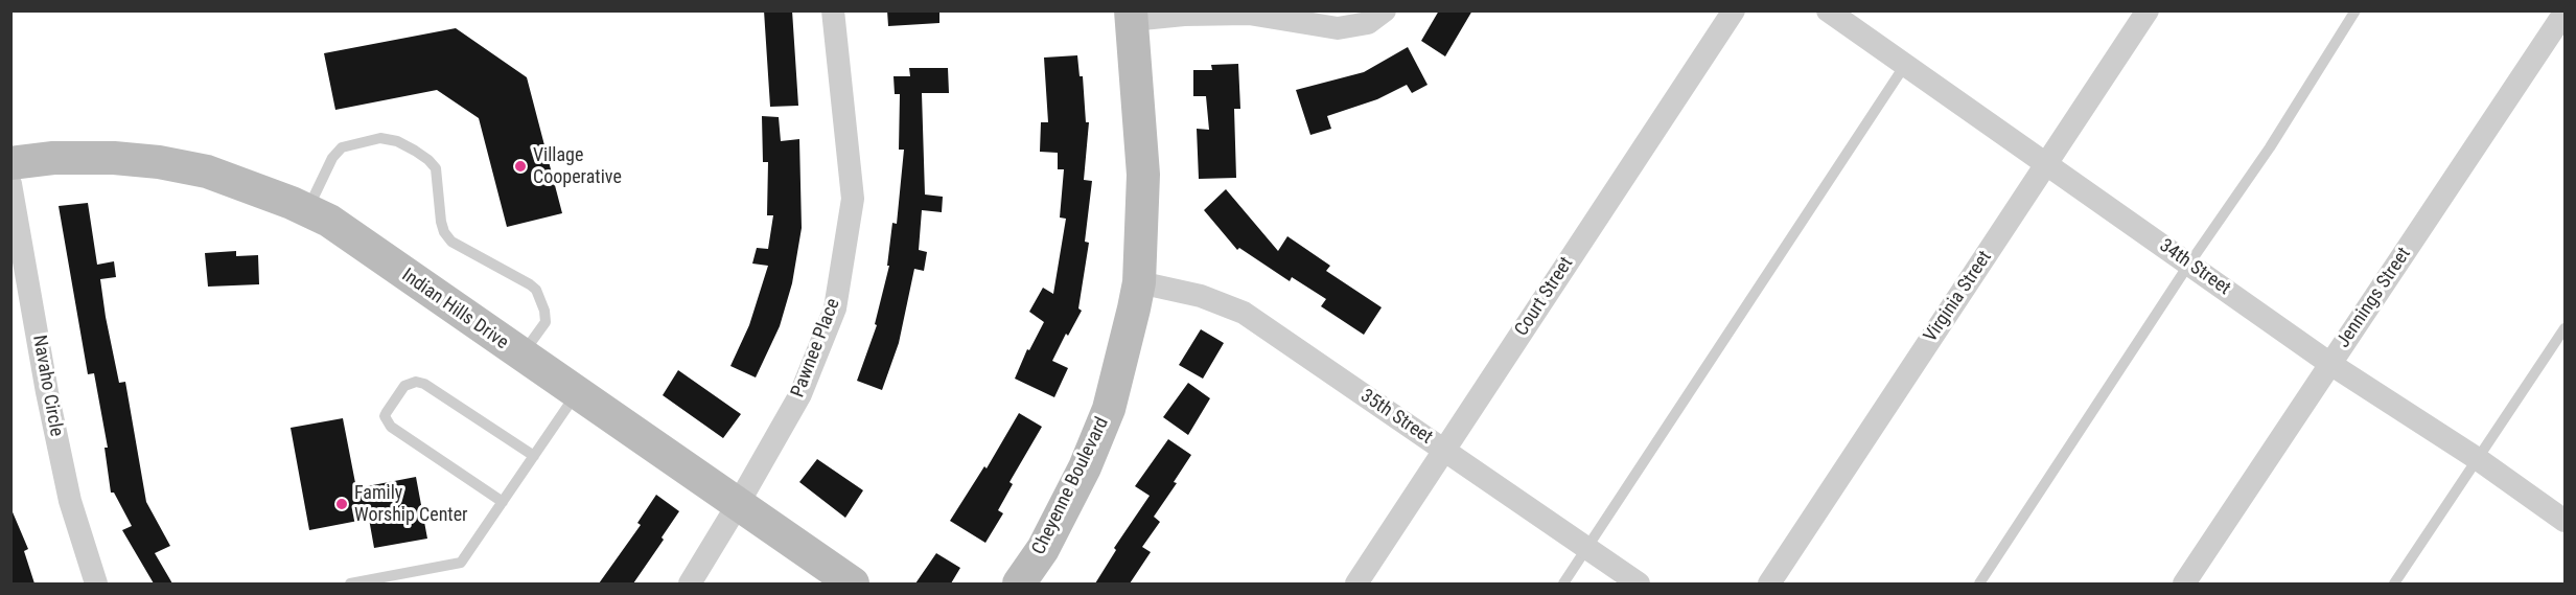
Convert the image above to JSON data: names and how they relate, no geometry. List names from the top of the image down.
{
  "streets": {
    "main road": ["Indian Hills Drive", "Cheyenne Boulevard"],
    "street": [
      "34th Street",
      "Court Street",
      "Virginia Street",
      "Jennings Street",
      "Pawnee Place",
      "Navaho Circle",
      "35th Street"
    ]
  },
  "crossings": [
    ["34th Street", "Virginia Street"],
    ["34th Street", "Jennings Street"],
    ["Court Street", "35th Street"],
    ["Indian Hills Drive", "Pawnee Place"],
    ["35th Street", "Cheyenne Boulevard"]
  ],
  "places": ["Village Cooperative", "Family Worship Center"]
}
